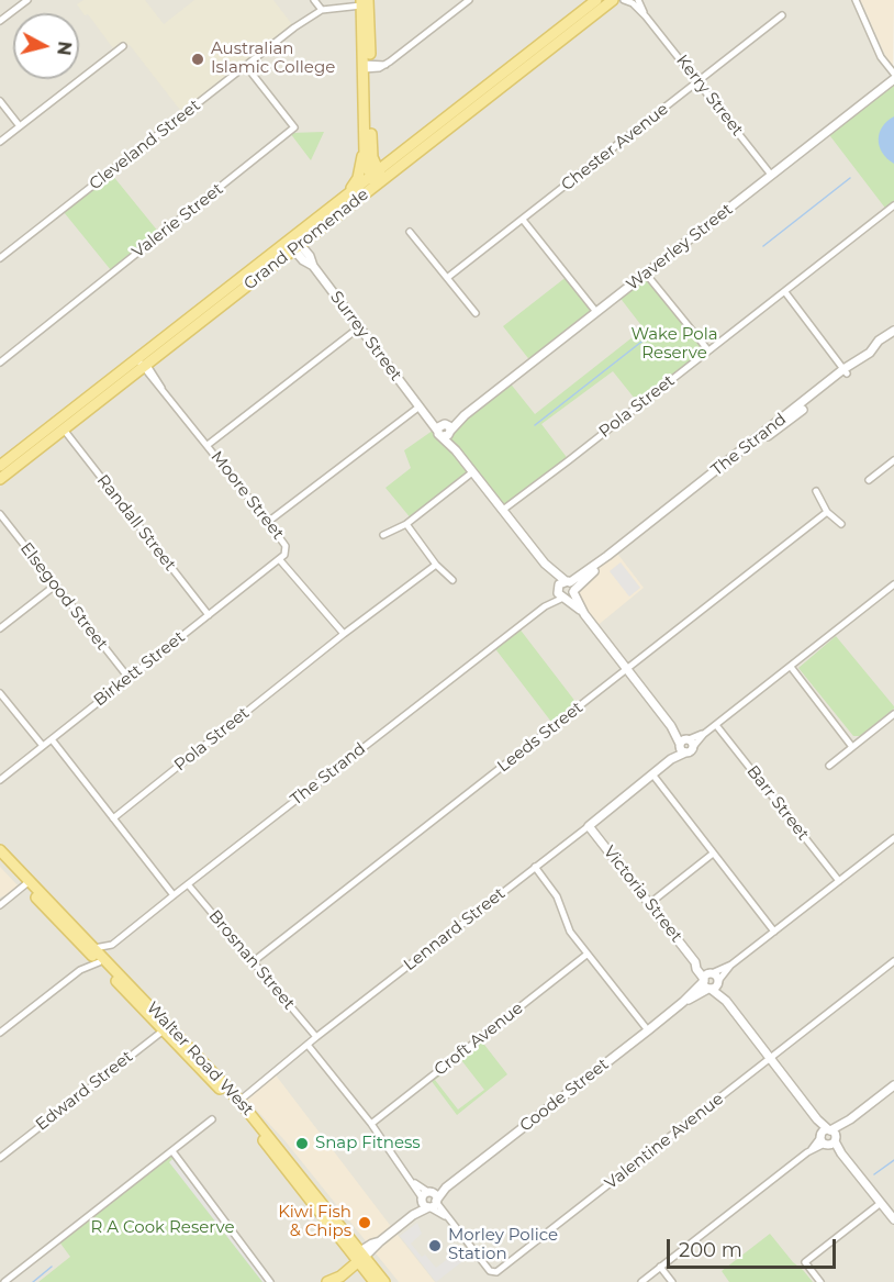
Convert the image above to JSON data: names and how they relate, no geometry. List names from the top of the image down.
{
  "streets": {
    "main road": ["Grand Promenade", "Walter Road West", "Coode Street"],
    "street": [
      "Kerry Street",
      "Cleveland Street",
      "Chester Avenue",
      "Valerie Street",
      "Waverley Street",
      "Surrey Street",
      "Pola Street",
      "The Strand",
      "Moore Street",
      "Randall Street",
      "Elsegood Street",
      "Birkett Street",
      "Leeds Street",
      "Barr Street",
      "Victoria Street",
      "Lennard Street",
      "Brosnan Street",
      "Croft Avenue",
      "Edward Street",
      "Valentine Avenue"
    ]
  },
  "crossings": [
    ["Kerry Street", "Chester Avenue"],
    ["Kerry Street", "Waverley Street"],
    ["Cleveland Street", "Valerie Street"],
    ["Grand Promenade", "Surrey Street"],
    ["Grand Promenade", "Moore Street"],
    ["Grand Promenade", "Randall Street"],
    ["Waverley Street", "Surrey Street"],
    ["Surrey Street", "Pola Street"],
    ["Surrey Street", "The Strand"],
    ["Pola Street", "Moore Street"],
    ["The Strand", "Brosnan Street"],
    ["The Strand", "Walter Road West"],
    ["Moore Street", "Birkett Street"],
    ["Randall Street", "Birkett Street"],
    ["Elsegood Street", "Birkett Street"],
    ["Leeds Street", "Brosnan Street"],
    ["Barr Street", "Lennard Street"],
    ["Barr Street", "Coode Street"],
    ["Victoria Street", "Lennard Street"],
    ["Victoria Street", "Coode Street"],
    ["Victoria Street", "Valentine Avenue"],
    ["Lennard Street", "Brosnan Street"],
    ["Lennard Street", "Walter Road West"],
    ["Walter Road West", "Edward Street"],
    ["Walter Road West", "Coode Street"]
  ],
  "parks": ["Wake Pola Reserve", "R A Cook Reserve"],
  "places": [
    "Australian Islamic College",
    "Snap Fitness",
    "Kiwi Fish & Chips",
    "Morley Police Station"
  ],
  "scale_bar": "200 m",
  "north": "right"
}
